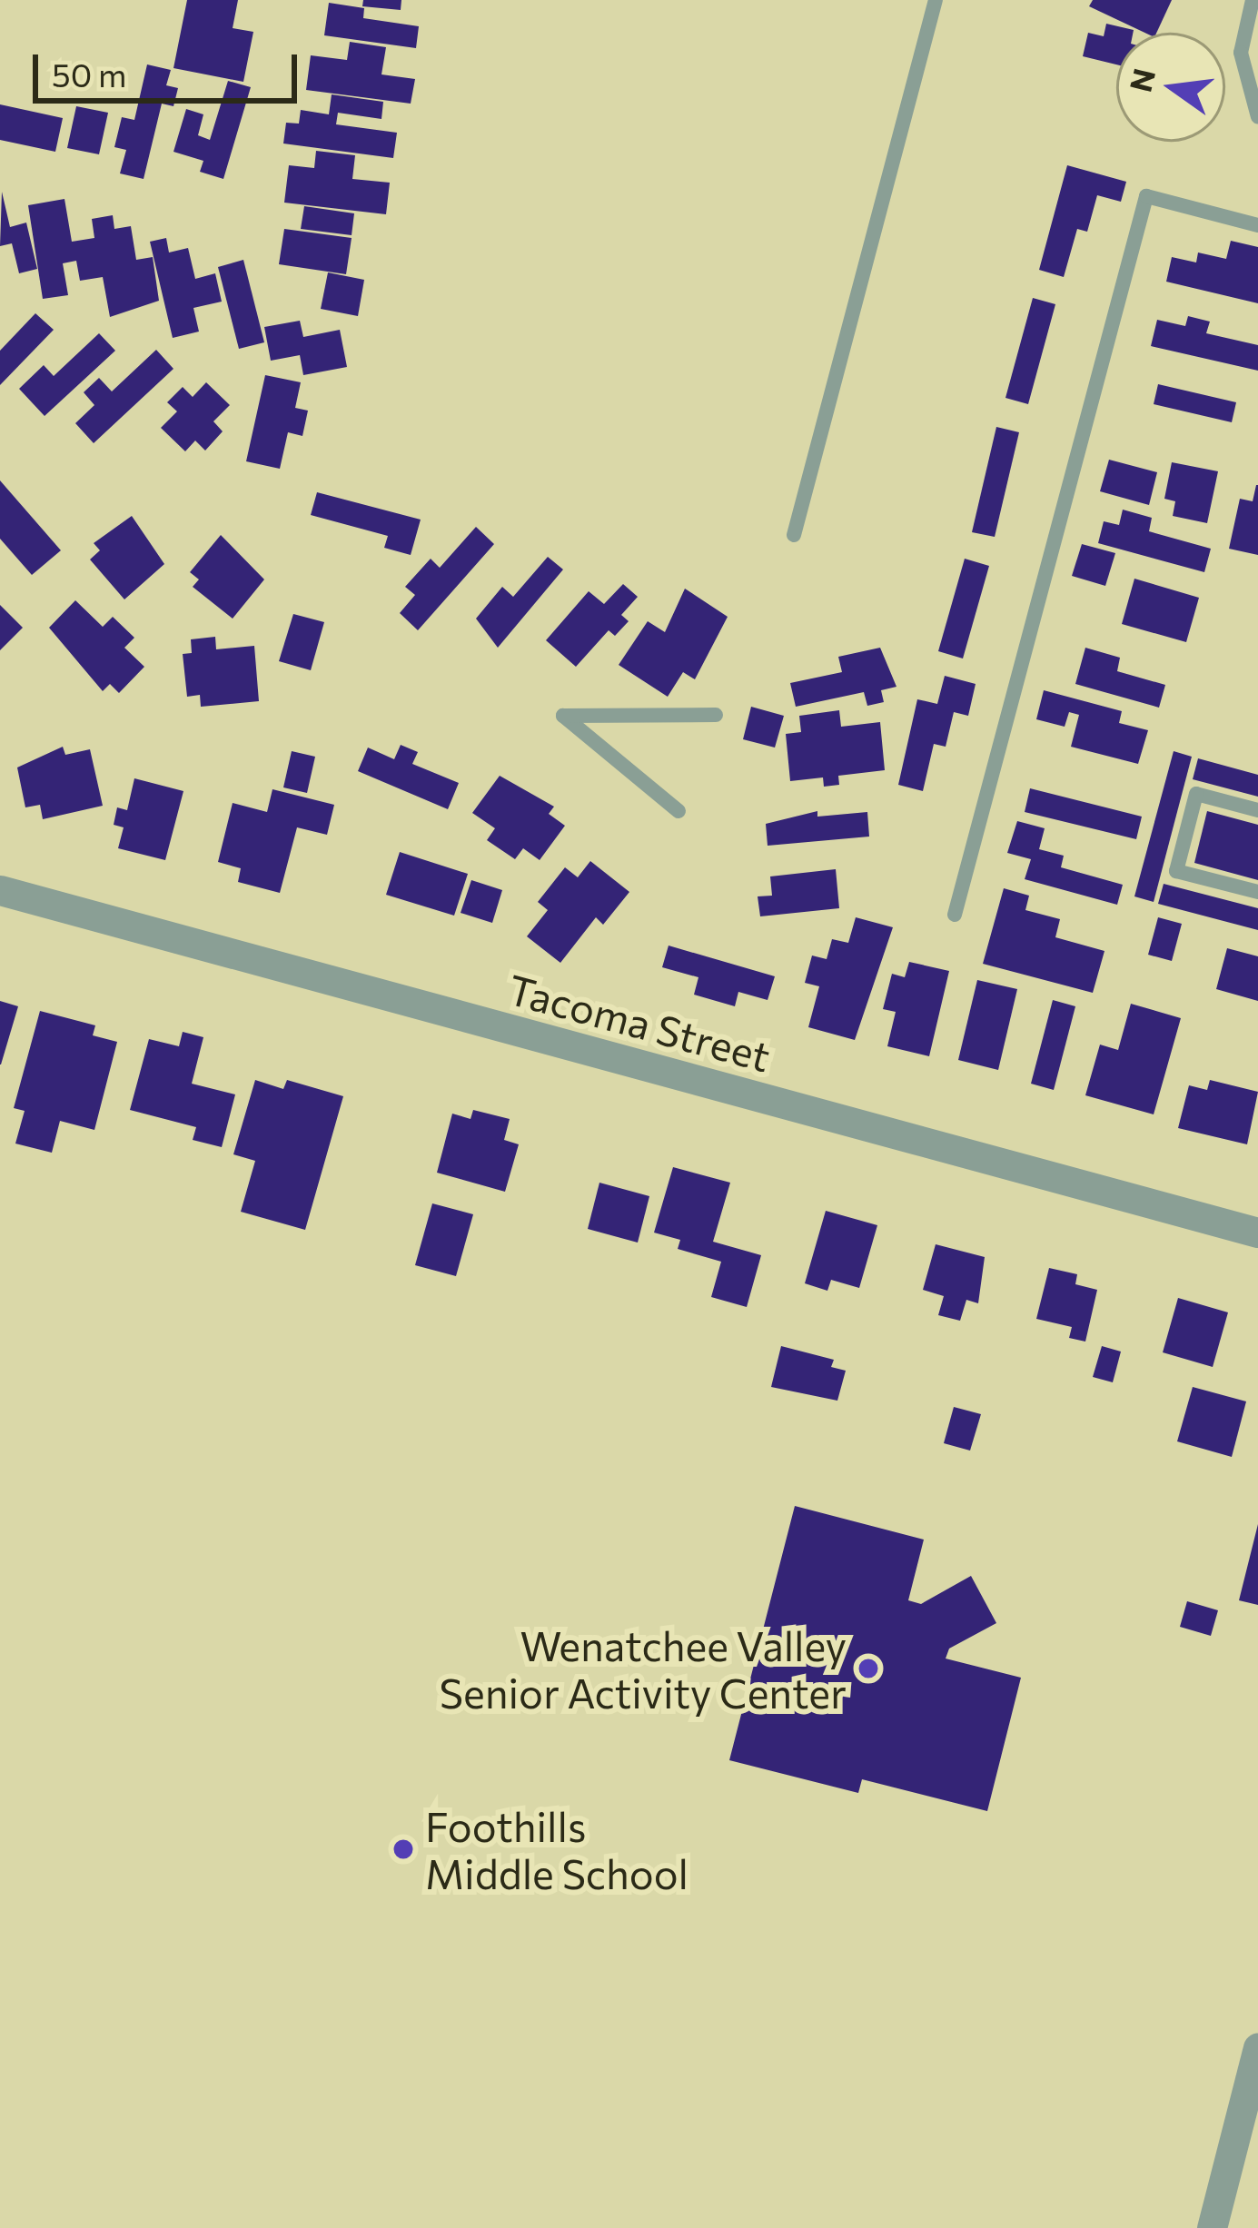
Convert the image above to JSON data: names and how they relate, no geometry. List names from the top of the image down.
{
  "streets": {
    "street": ["Tacoma Street"]
  },
  "places": ["Wenatchee Valley Senior Activity Center", "Foothills Middle School"],
  "scale_bar": "50 m",
  "north": "left"
}
